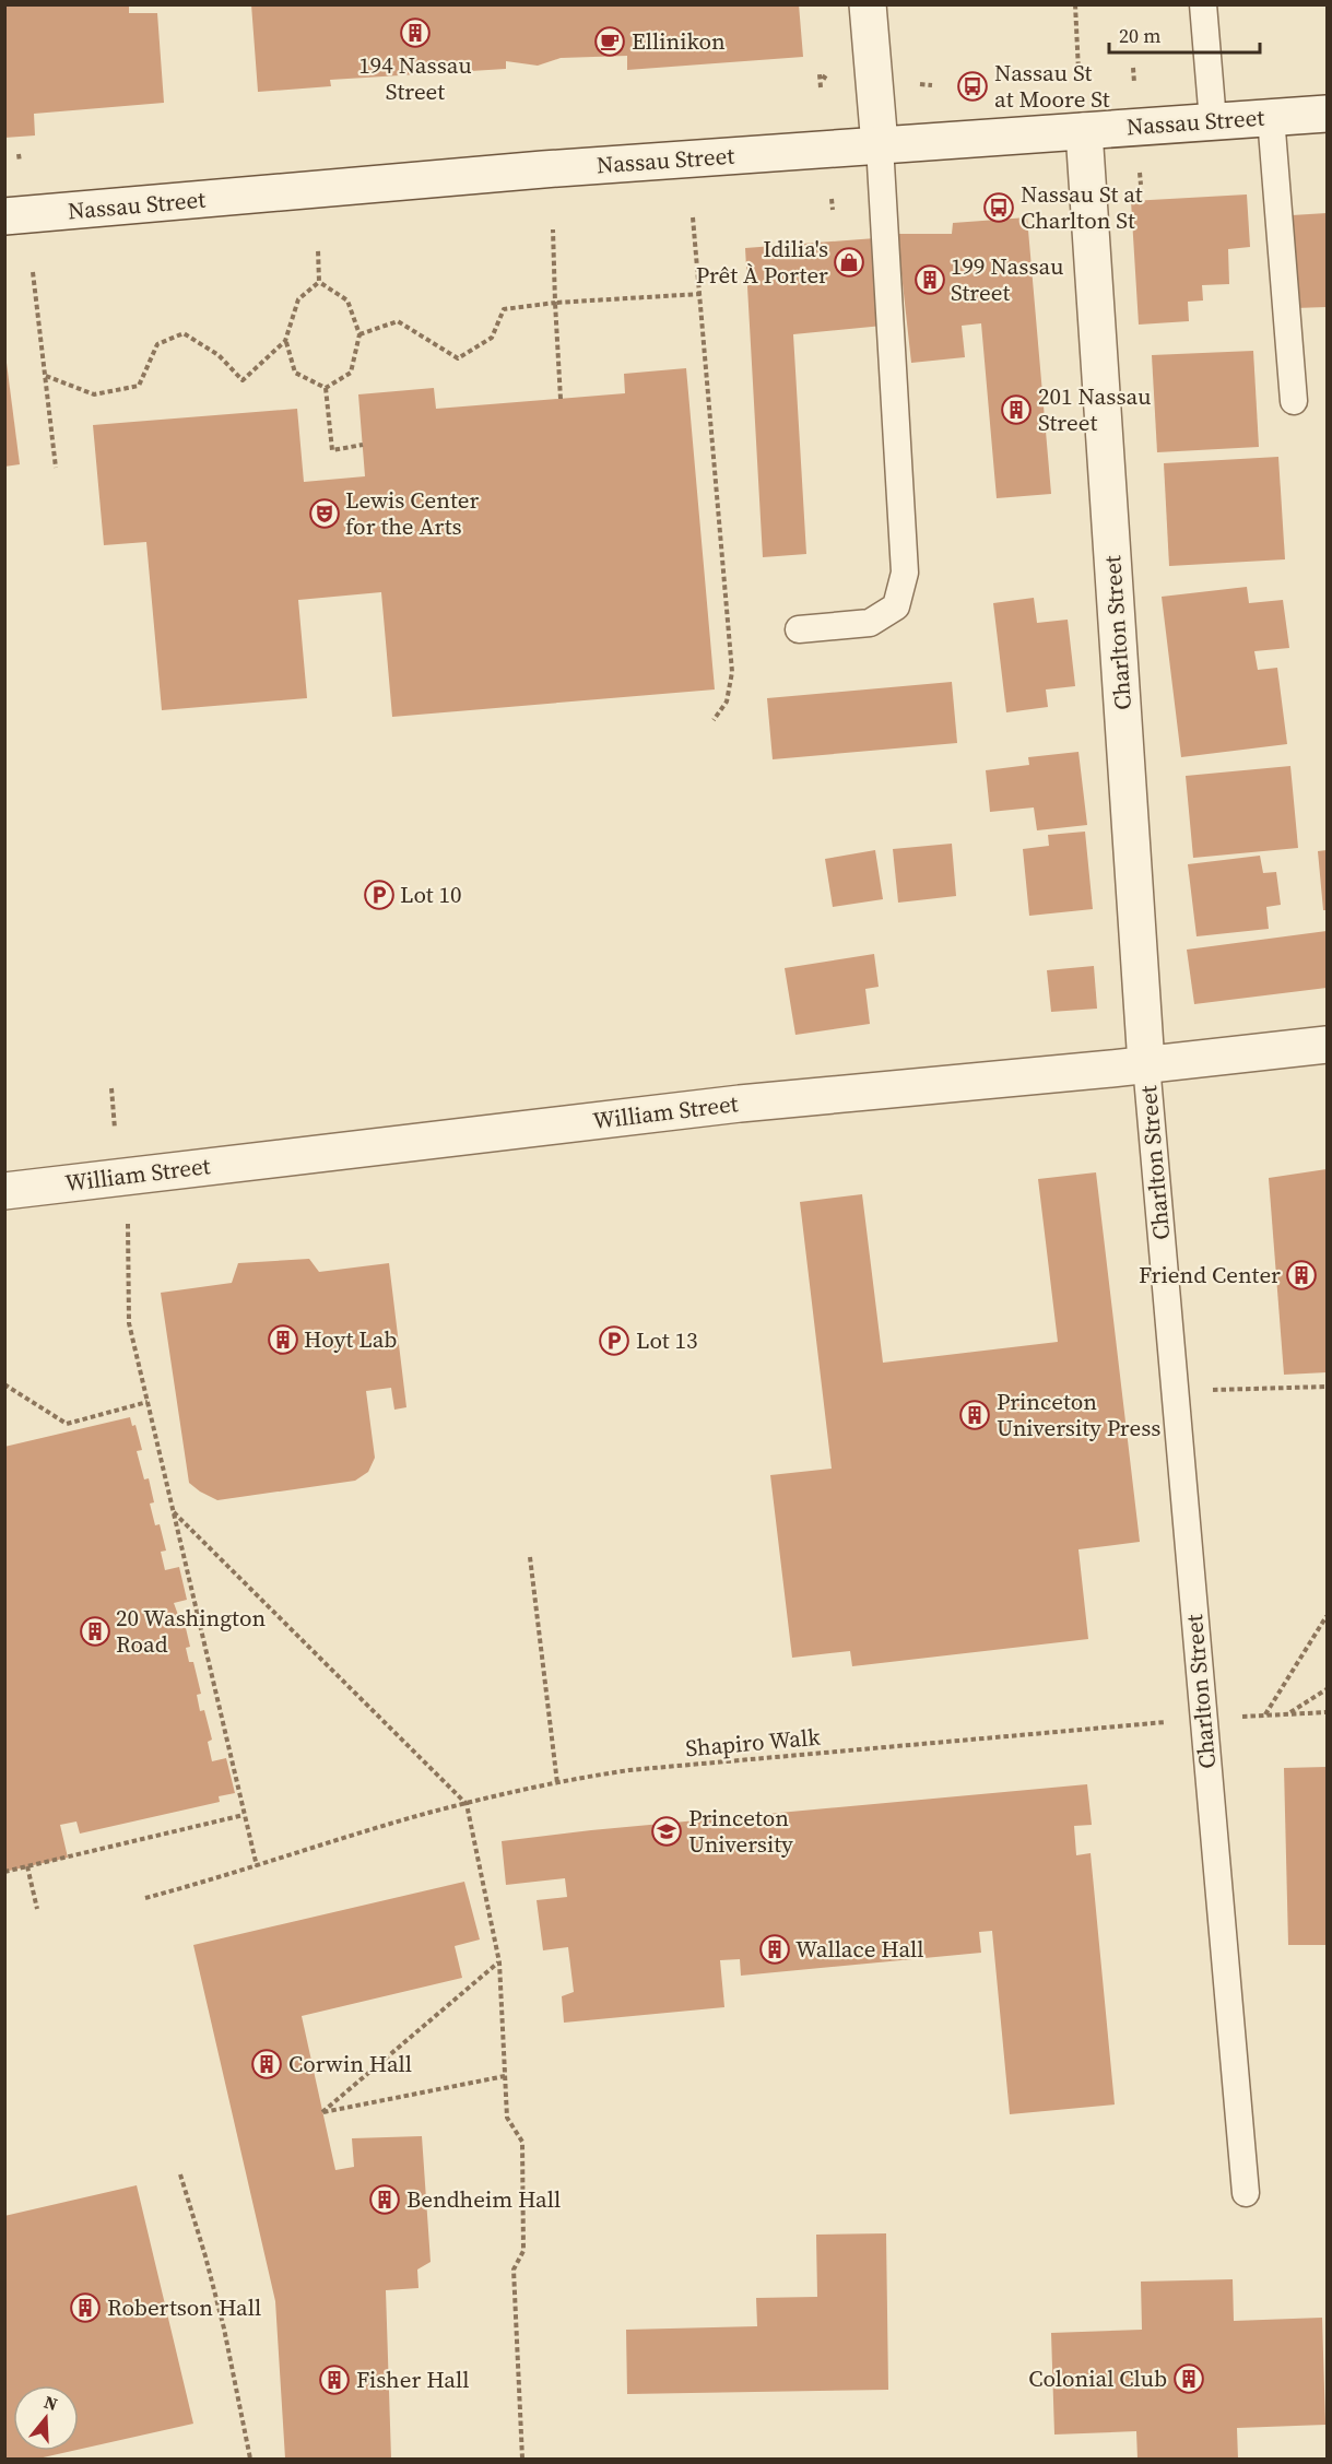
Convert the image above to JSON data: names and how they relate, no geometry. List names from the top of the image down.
{
  "streets": {
    "street": ["Nassau Street", "Charlton Street", "William Street"],
    "path": ["Shapiro Walk"]
  },
  "crossings": [
    ["Nassau Street", "Charlton Street"],
    ["Charlton Street", "William Street"],
    ["Charlton Street", "Shapiro Walk"]
  ],
  "places": {
    "building": [
      "194 Nassau Street",
      "199 Nassau Street",
      "201 Nassau Street",
      "Friend Center",
      "Hoyt Lab",
      "Princeton University Press",
      "20 Washington Road",
      "Wallace Hall",
      "Corwin Hall",
      "Bendheim Hall",
      "Robertson Hall",
      "Colonial Club",
      "Fisher Hall"
    ],
    "cafe": ["Ellinikon"],
    "bus stop": ["Nassau St at Moore St", "Nassau St at Charlton St"],
    "shop": ["Idilia's Prêt À Porter"],
    "theatre": ["Lewis Center for the Arts"],
    "parking": ["Lot 10", "Lot 13"],
    "school or university": ["Princeton University"]
  },
  "scale_bar": "20 m",
  "north": "top"
}
